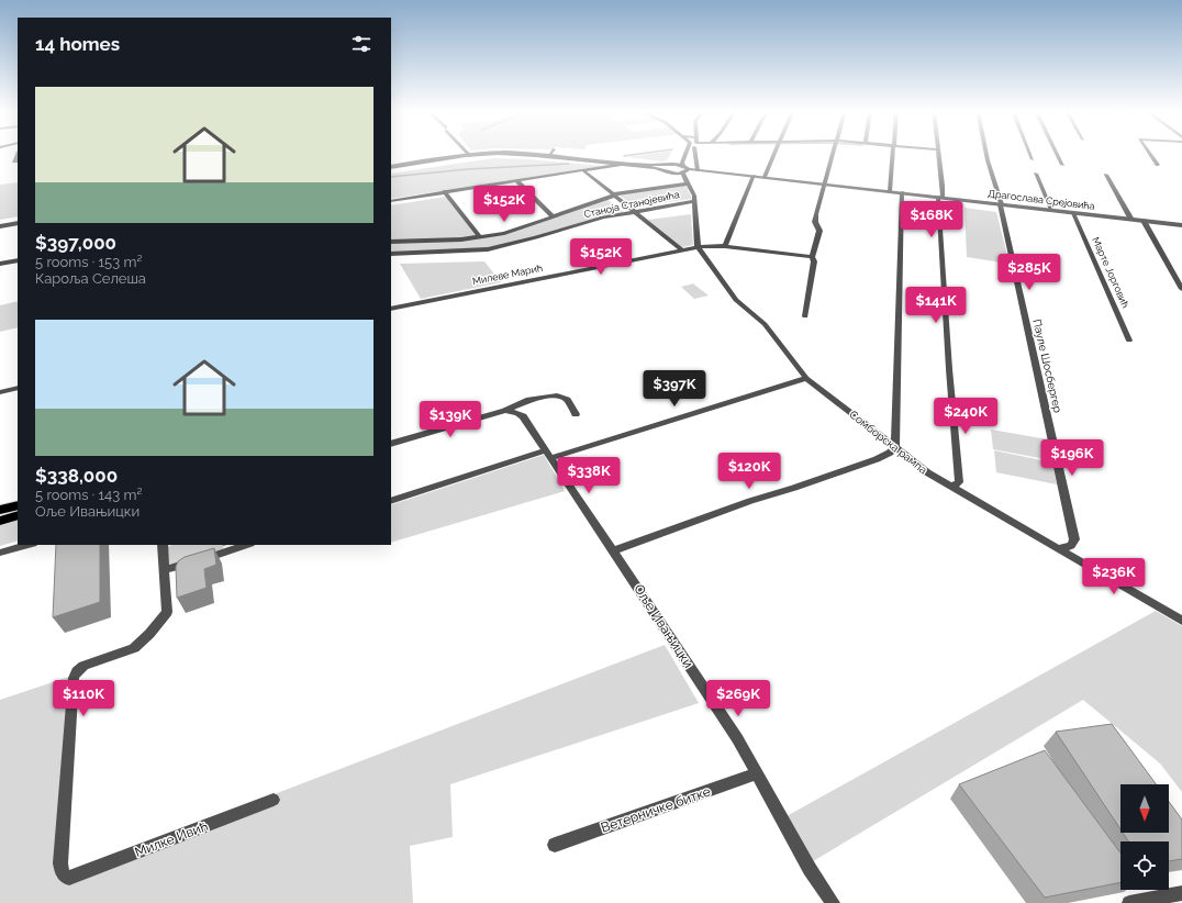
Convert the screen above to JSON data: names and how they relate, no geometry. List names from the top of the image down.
{
  "streets": {
    "street": [
      "Драгослава Срејовића",
      "Станоја Станојевића",
      "Марте Јорговић",
      "Милеве Марић",
      "Пауле Шосбергер",
      "Сомборска рампа",
      "Оље Ивањицки",
      "Ветерничке битке",
      "Милке Ивић"
    ]
  },
  "crossings": [
    ["Драгослава Срејовића", "Марте Јорговић"],
    ["Драгослава Срејовића", "Пауле Шосбергер"],
    ["Милеве Марић", "Сомборска рампа"],
    ["Пауле Шосбергер", "Сомборска рампа"],
    ["Оље Ивањицки", "Ветерничке битке"]
  ],
  "north": "bottom",
  "page": {
    "heading": "14 homes",
    "list": [
      {
        "name": "$397,000",
        "note": "5 rooms · 153 m² · Кароља Селеша"
      },
      {
        "name": "$338,000",
        "note": "5 rooms · 143 m² · Оље Ивањицки"
      }
    ],
    "price": [
      "$152K",
      "$168K",
      "$152K",
      "$285K",
      "$141K",
      "$397K",
      "$240K",
      "$139K",
      "$196K",
      "$120K",
      "$338K",
      "$236K",
      "$110K",
      "$269K"
    ]
  }
}
